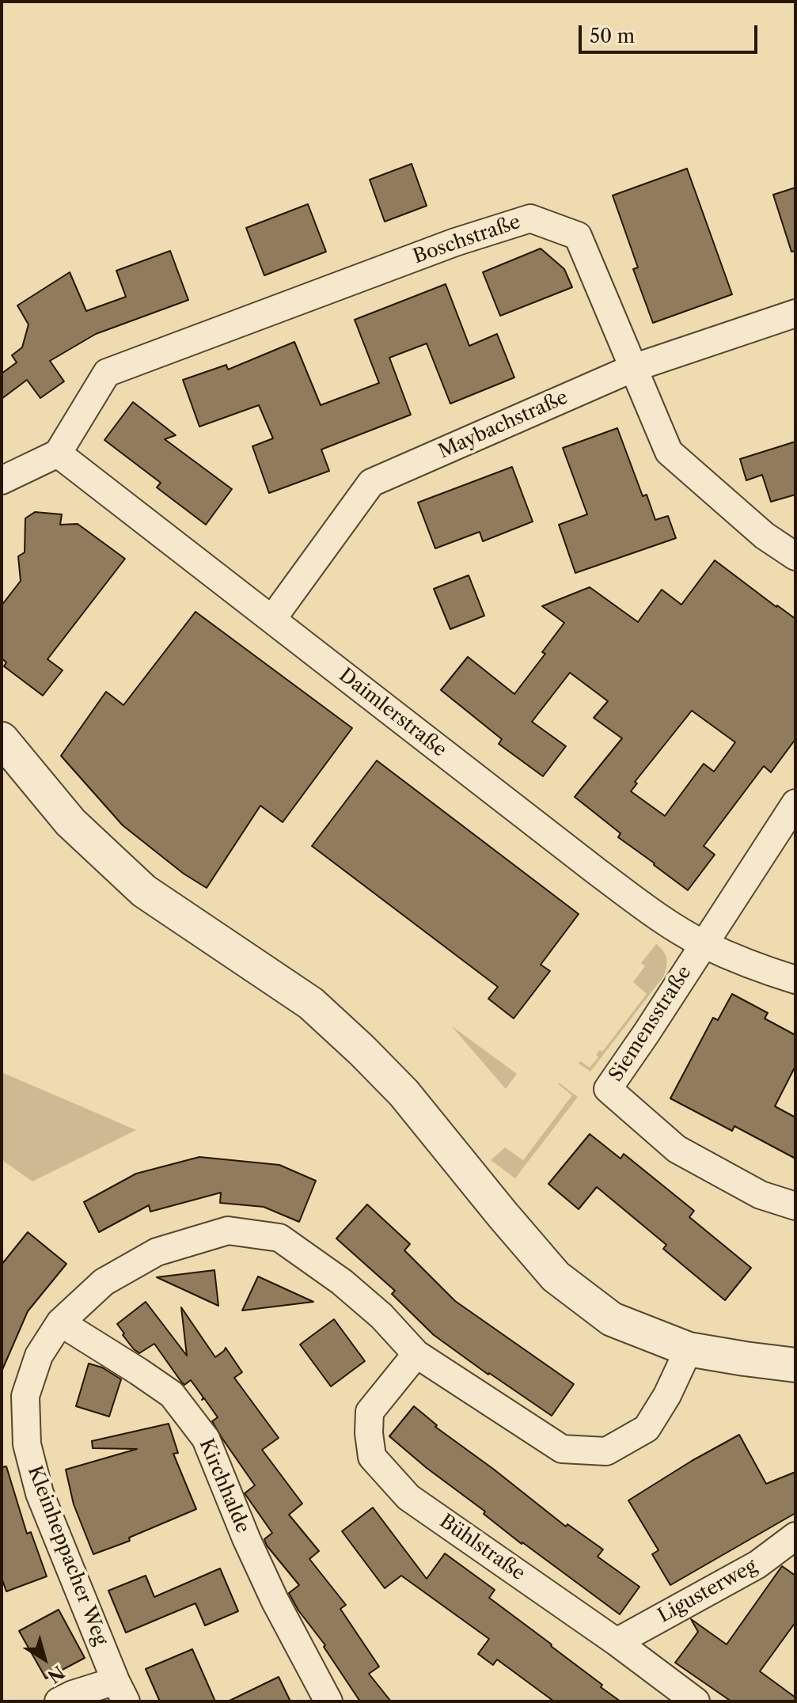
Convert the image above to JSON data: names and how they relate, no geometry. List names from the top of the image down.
{
  "streets": {
    "street": [
      "Boschstraße",
      "Maybachstraße",
      "Daimlerstraße",
      "Siemensstraße",
      "Kirchhalde",
      "Bühlstraße",
      "Kleinheppacher Weg",
      "Ligusterweg"
    ]
  },
  "crossings": [
    ["Boschstraße", "Maybachstraße"],
    ["Boschstraße", "Daimlerstraße"],
    ["Maybachstraße", "Daimlerstraße"],
    ["Daimlerstraße", "Siemensstraße"],
    ["Kirchhalde", "Kleinheppacher Weg"],
    ["Bühlstraße", "Kleinheppacher Weg"],
    ["Bühlstraße", "Ligusterweg"]
  ],
  "scale_bar": "50 m",
  "north": "bottom right"
}
